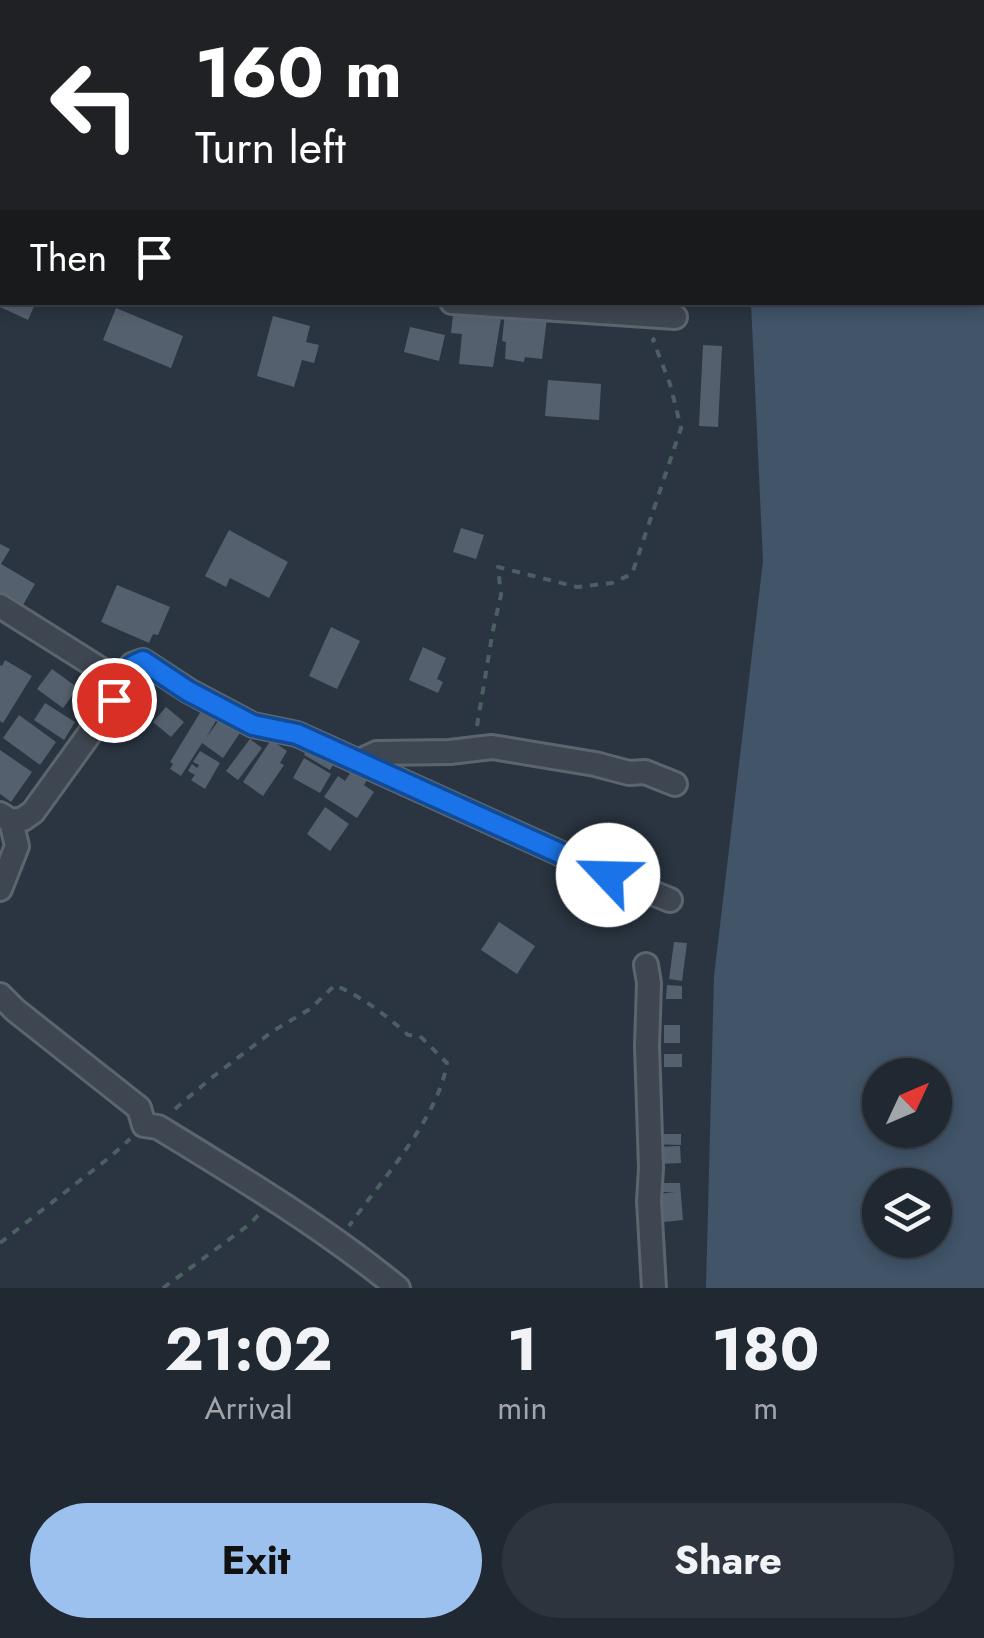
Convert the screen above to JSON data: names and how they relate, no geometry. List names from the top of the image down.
{
  "north": "top right",
  "page": {
    "turn": ["160 m", "Turn left"],
    "then": "Then",
    "eta": [
      "21:02",
      "Arrival",
      "1",
      "min",
      "180",
      "m"
    ],
    "buttons": ["Exit", "Share"]
  }
}
